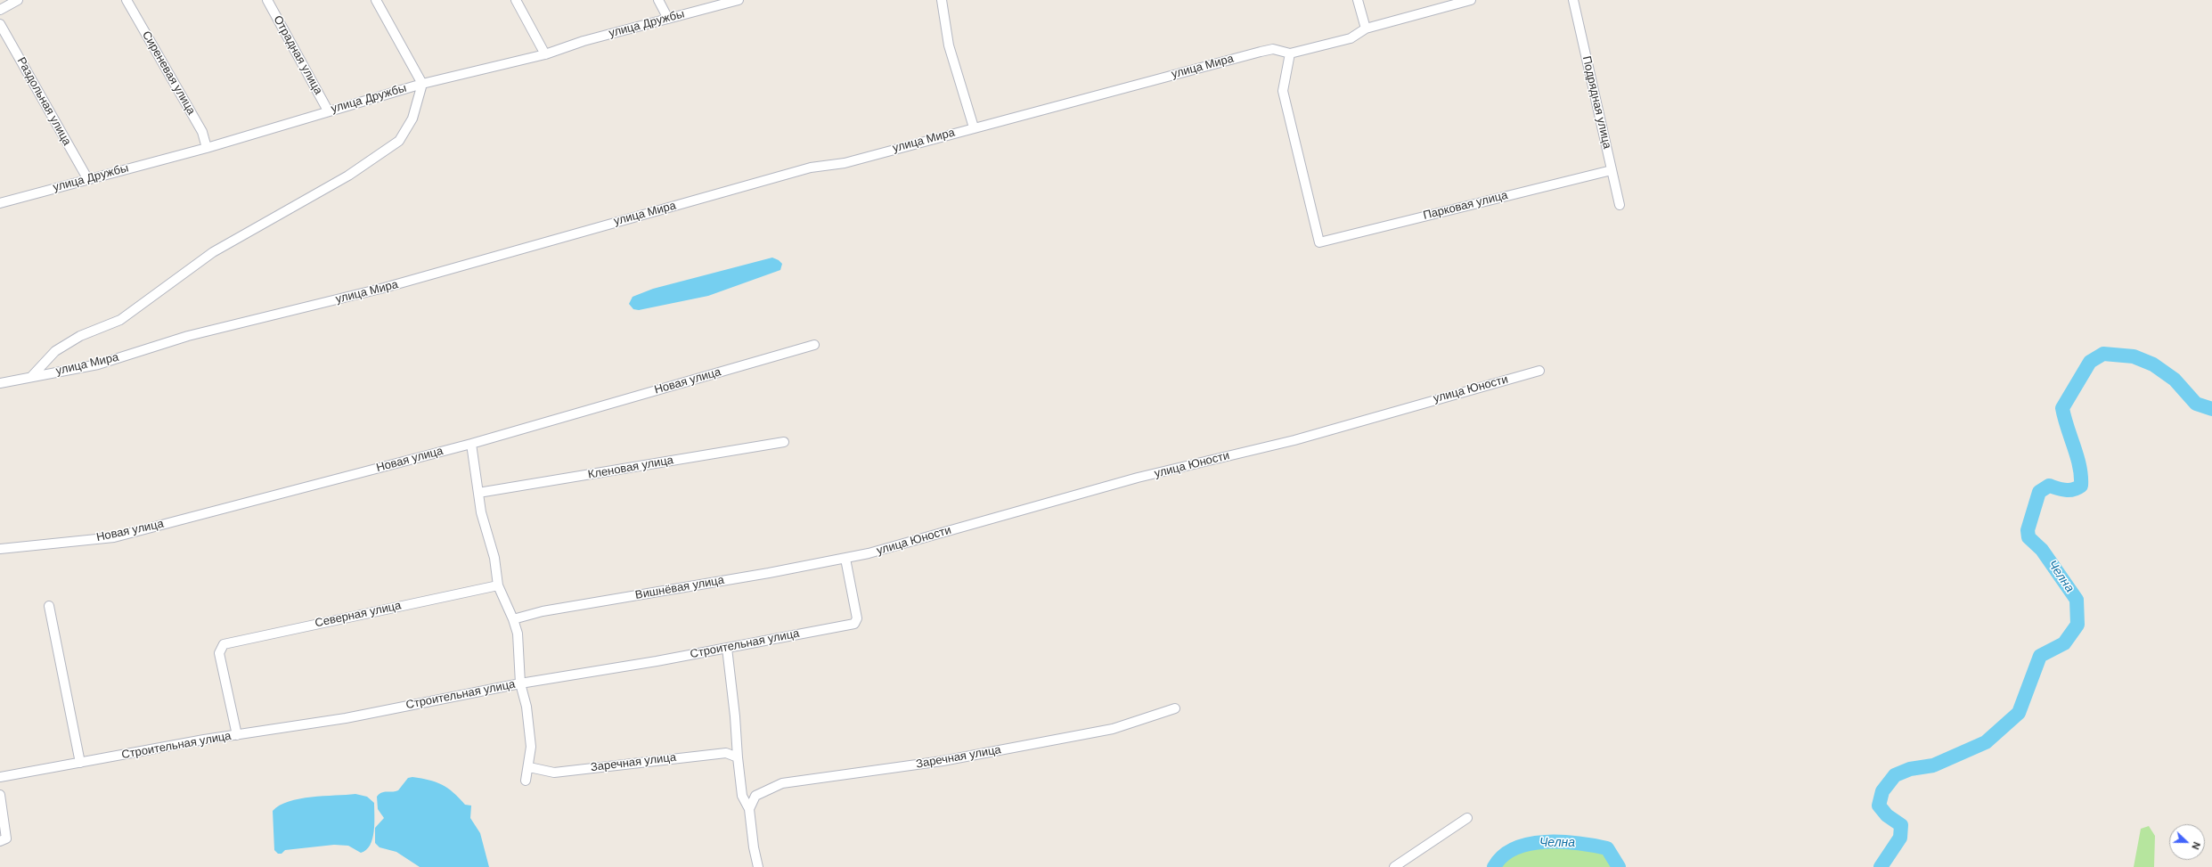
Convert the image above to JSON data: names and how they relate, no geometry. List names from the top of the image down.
{
  "streets": {
    "street": [
      "улица Дружбы",
      "Отрадная улица",
      "улица Мира",
      "Сиреневая улица",
      "Раздольная улица",
      "Подрядная улица",
      "Парковая улица",
      "Новая улица",
      "улица Юности",
      "Кленовая улица",
      "Вишнёвая улица",
      "Северная улица",
      "Строительная улица",
      "Заречная улица"
    ]
  },
  "crossings": [
    ["улица Дружбы", "Отрадная улица"],
    ["улица Дружбы", "Сиреневая улица"],
    ["улица Дружбы", "Раздольная улица"],
    ["улица Мира", "Парковая улица"],
    ["Подрядная улица", "Парковая улица"],
    ["улица Юности", "Вишнёвая улица"],
    ["улица Юности", "Строительная улица"],
    ["Вишнёвая улица", "Строительная улица"],
    ["Северная улица", "Строительная улица"]
  ],
  "water": ["Челна"],
  "north": "right"
}
